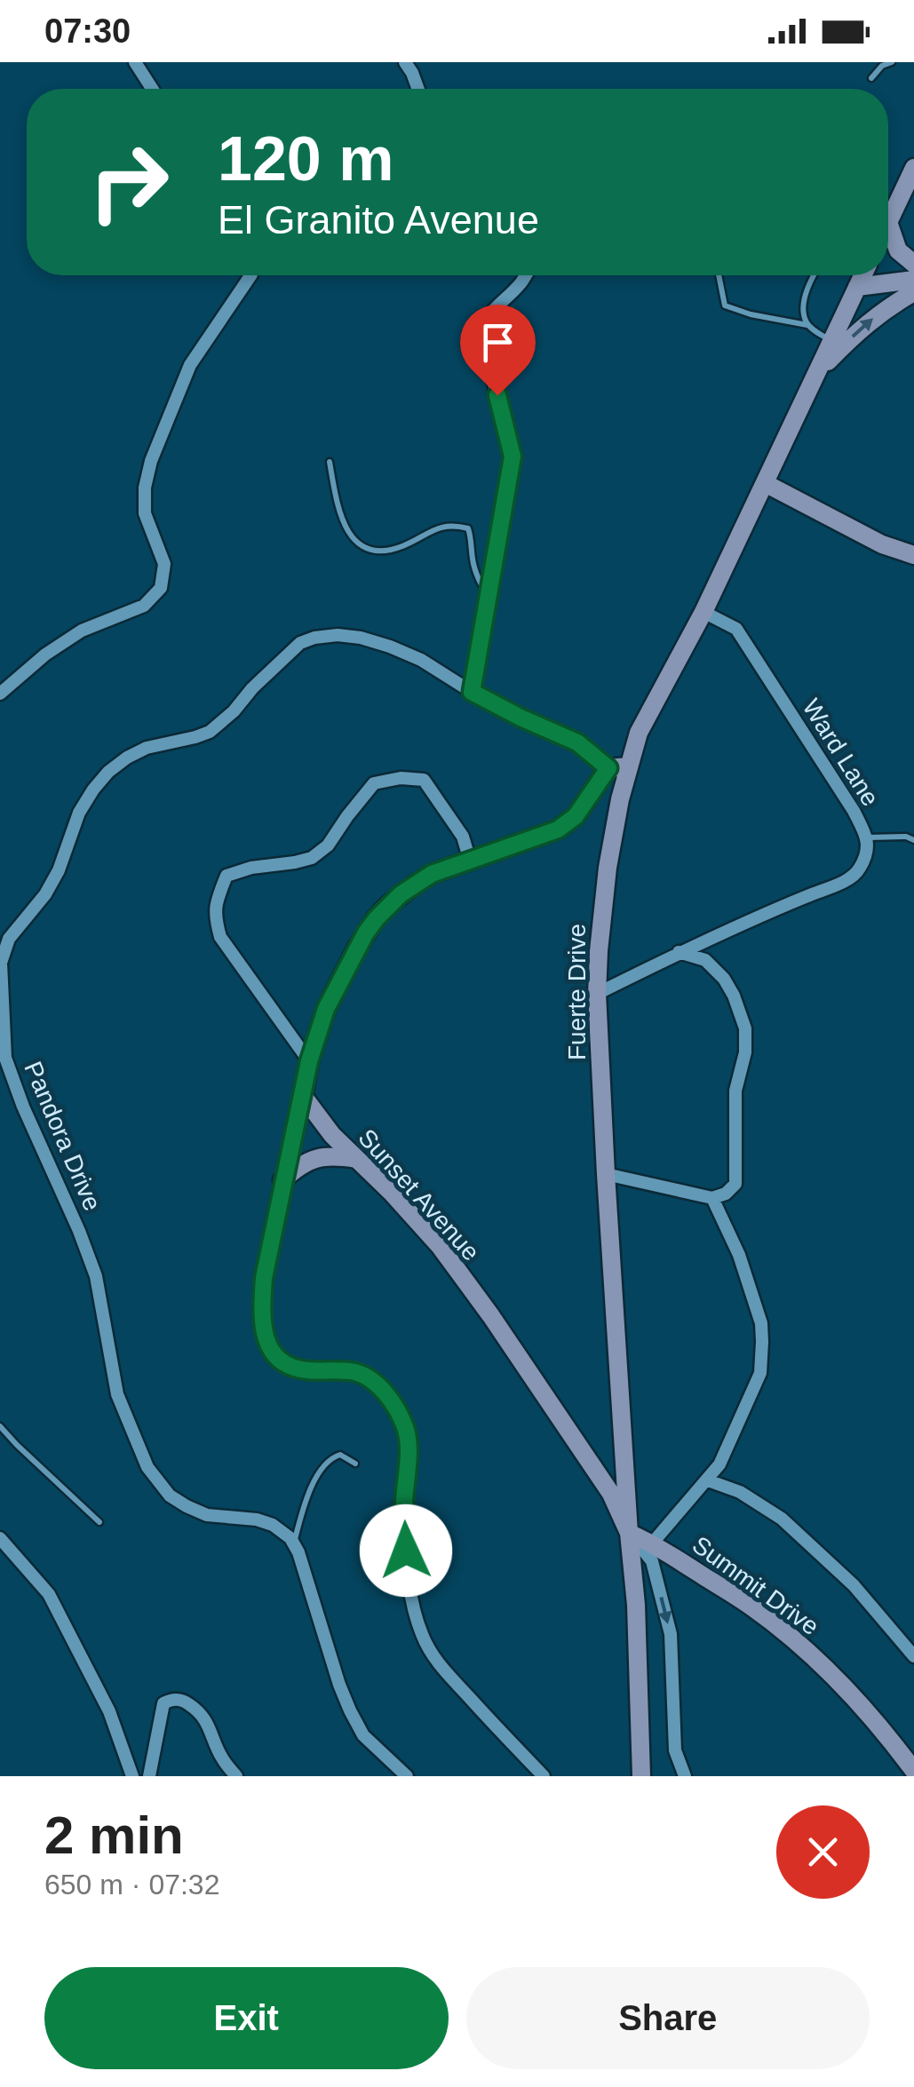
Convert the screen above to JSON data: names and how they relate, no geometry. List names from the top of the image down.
{
  "streets": {
    "main road": ["Fuerte Drive", "Sunset Avenue", "Summit Drive"],
    "street": ["Ward Lane", "Pandora Drive"]
  },
  "crossings": [
    ["Ward Lane", "Fuerte Drive"],
    ["Fuerte Drive", "Sunset Avenue"],
    ["Fuerte Drive", "Summit Drive"],
    ["Sunset Avenue", "Summit Drive"]
  ],
  "page": {
    "status": "07:30",
    "turn": ["120 m", "El Granito Avenue"],
    "heading": ["2 min", "650 m · 07:32"],
    "buttons": ["Exit", "Share"]
  }
}
